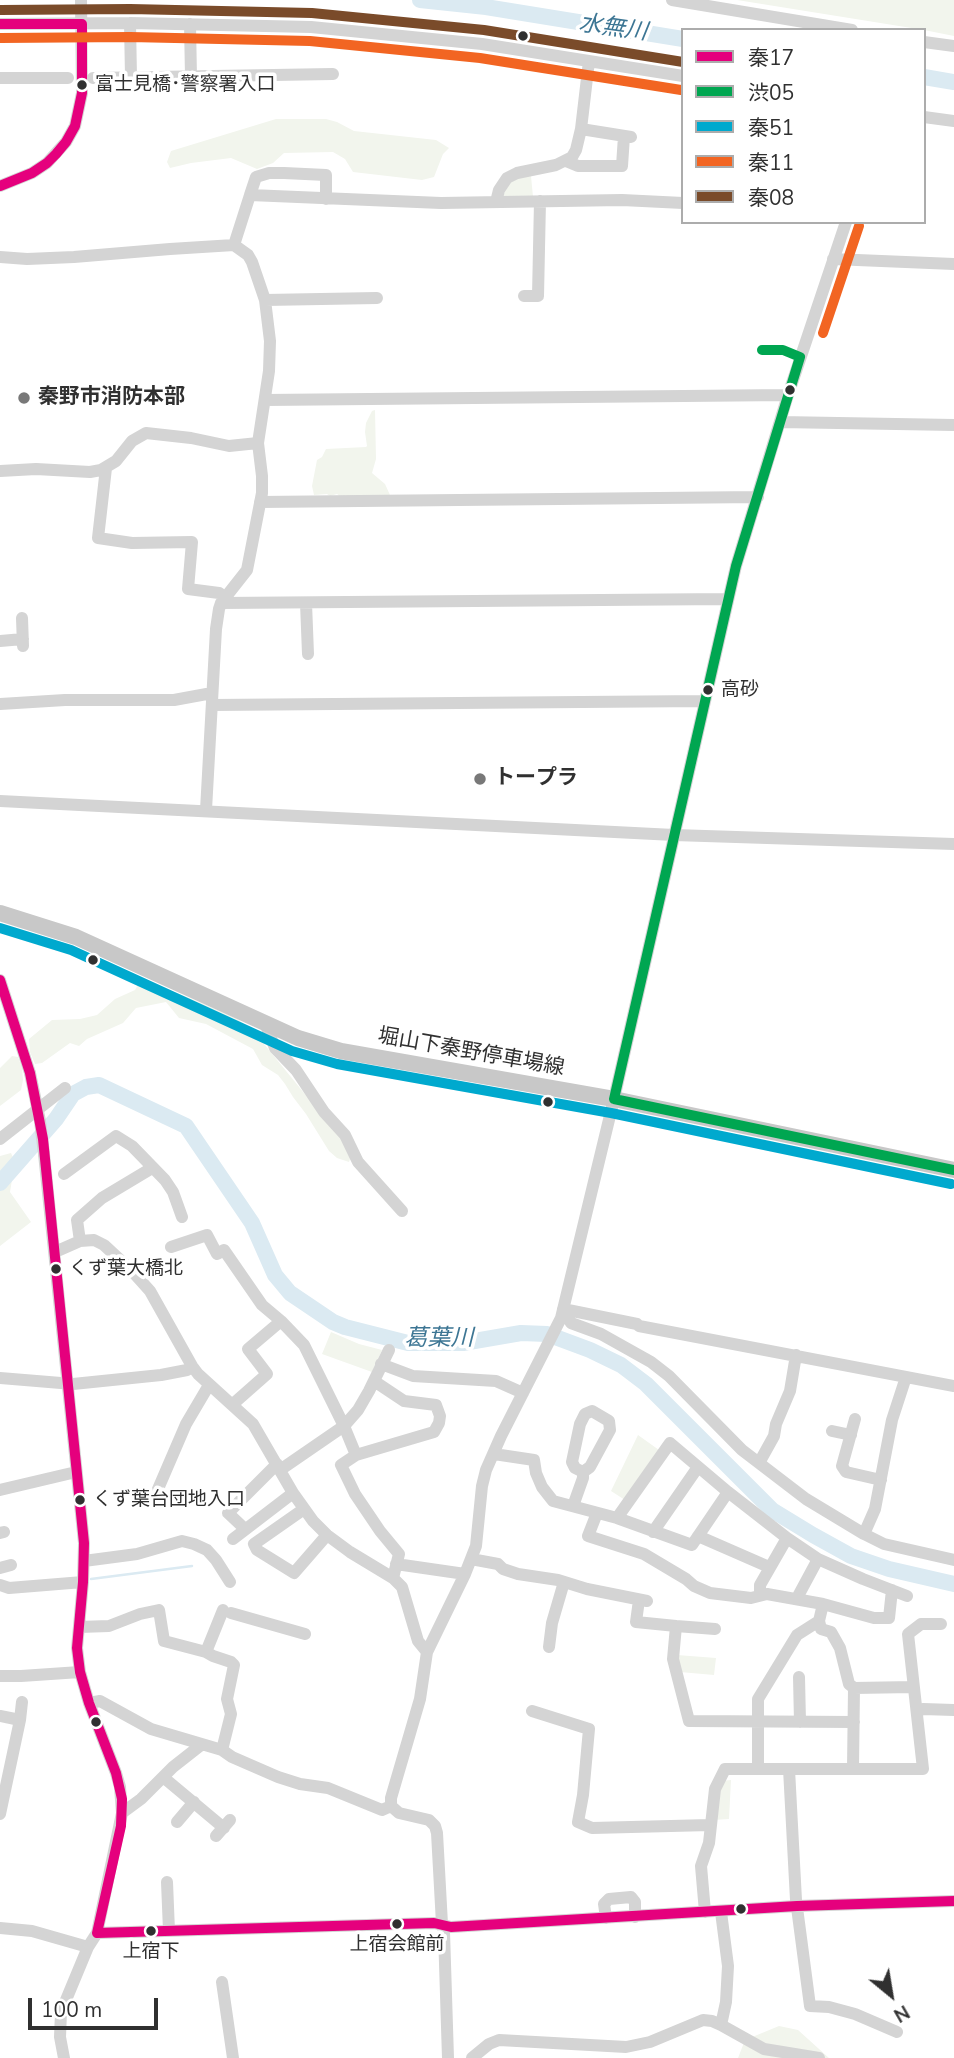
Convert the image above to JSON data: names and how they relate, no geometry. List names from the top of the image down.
{
  "streets": {
    "main road": ["堀山下秦野停車場線"]
  },
  "water": ["水無川", "葛葉川"],
  "places": [
    "富士見橋･警察署入口",
    "秦野市消防本部",
    "高砂",
    "トープラ",
    "くず葉大橋北",
    "くず葉台団地入口",
    "上宿会館前",
    "上宿下"
  ],
  "lines": [
    "transit line 秦08",
    "transit line 秦17",
    "transit line 秦11",
    "transit line 渋05",
    "transit line 秦51"
  ],
  "legend": [
    "秦17",
    "渋05",
    "秦51",
    "秦11",
    "秦08"
  ],
  "scale_bar": "100 m",
  "north": "bottom right"
}
